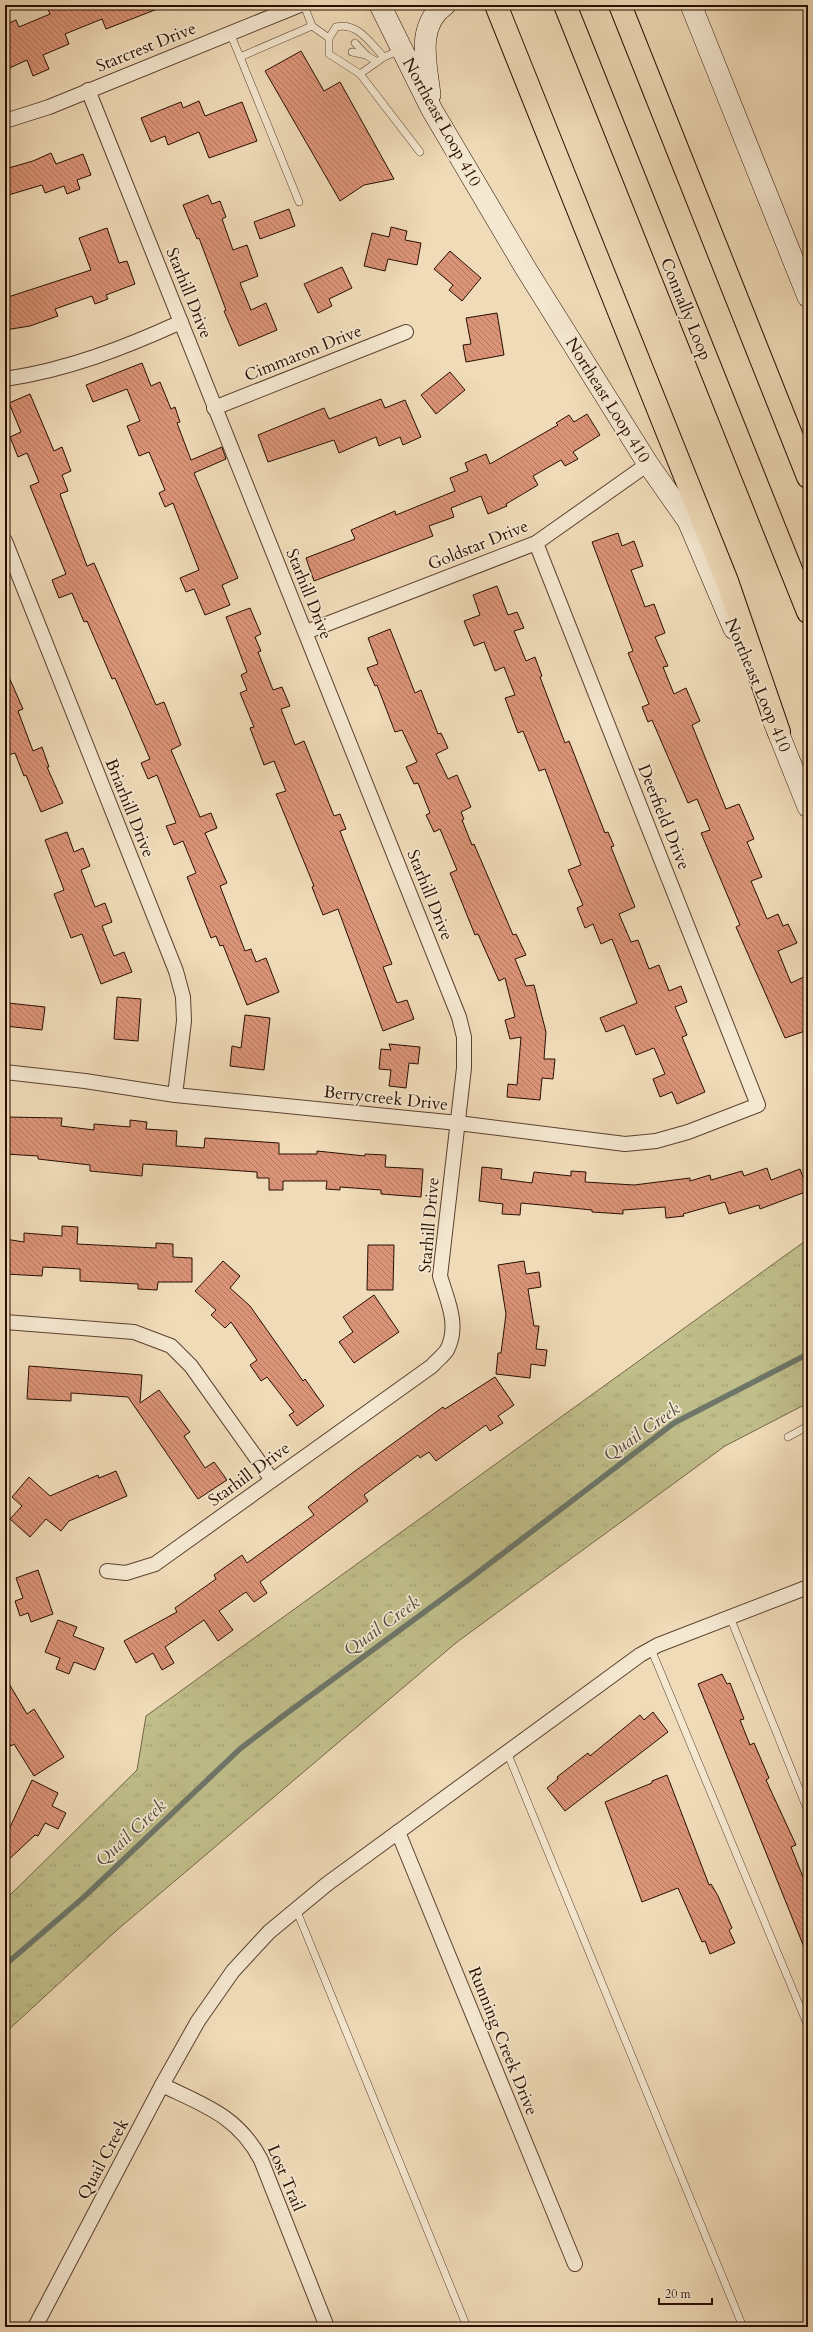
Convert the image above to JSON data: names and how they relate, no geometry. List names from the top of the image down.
{
  "streets": {
    "highway": ["Connally Loop"],
    "main road": ["Northeast Loop 410"],
    "street": [
      "Starcrest Drive",
      "Starhill Drive",
      "Cimmaron Drive",
      "Goldstar Drive",
      "Briarhill Drive",
      "Deerfield Drive",
      "Berrycreek Drive",
      "Running Creek Drive",
      "Quail Creek",
      "Lost Trail"
    ]
  },
  "crossings": [
    ["Starcrest Drive", "Starhill Drive"],
    ["Northeast Loop 410", "Goldstar Drive"],
    ["Starhill Drive", "Cimmaron Drive"],
    ["Starhill Drive", "Goldstar Drive"],
    ["Starhill Drive", "Berrycreek Drive"],
    ["Goldstar Drive", "Deerfield Drive"],
    ["Briarhill Drive", "Berrycreek Drive"],
    ["Deerfield Drive", "Berrycreek Drive"],
    ["Running Creek Drive", "Quail Creek"],
    ["Quail Creek", "Lost Trail"]
  ],
  "water": ["Quail Creek"],
  "scale_bar": "20 m"
}
